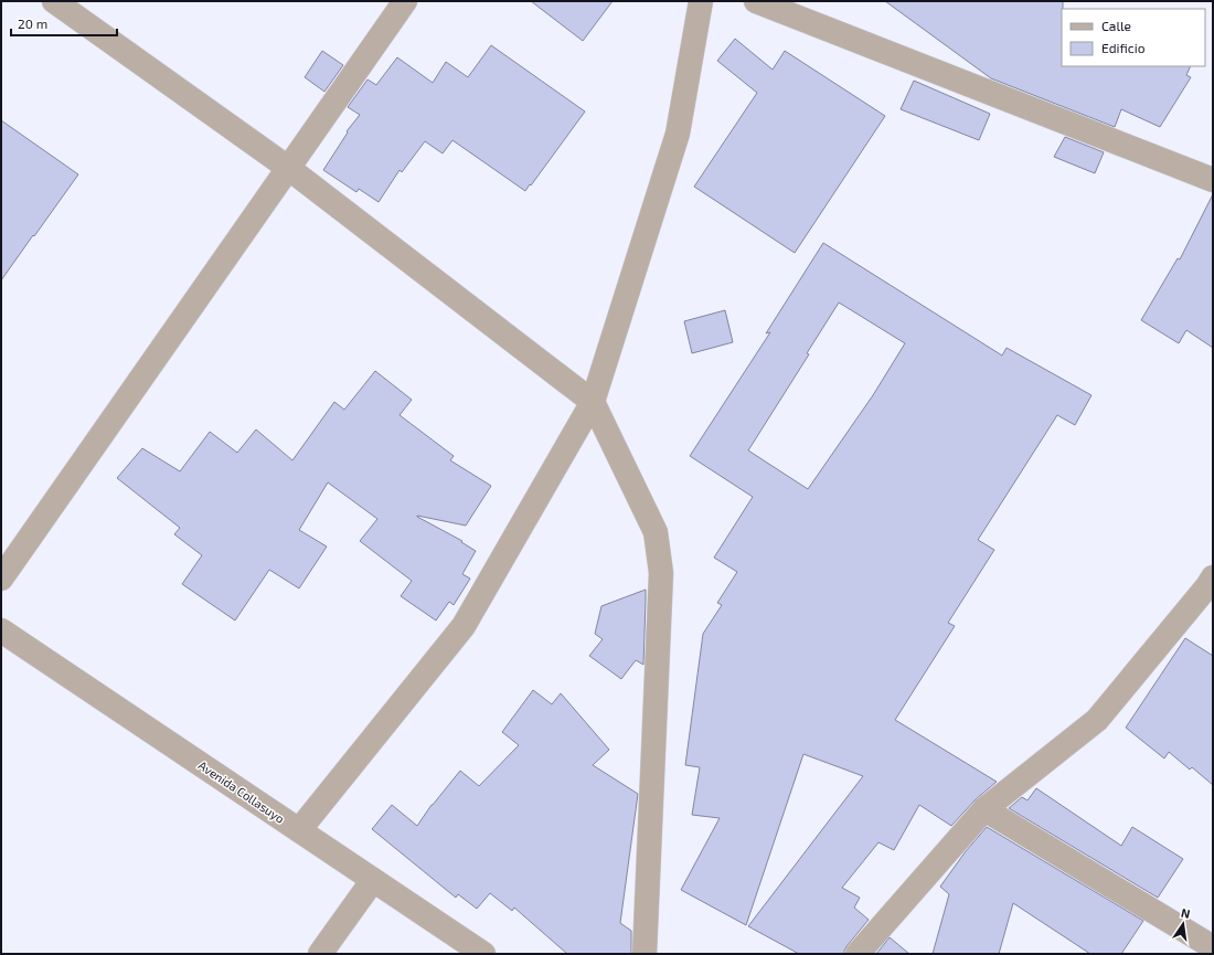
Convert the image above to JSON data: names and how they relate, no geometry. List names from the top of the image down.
{
  "streets": {
    "street": ["Avenida Collasuyo"]
  },
  "legend": ["Calle", "Edificio"],
  "scale_bar": "20 m",
  "north": "top"
}
